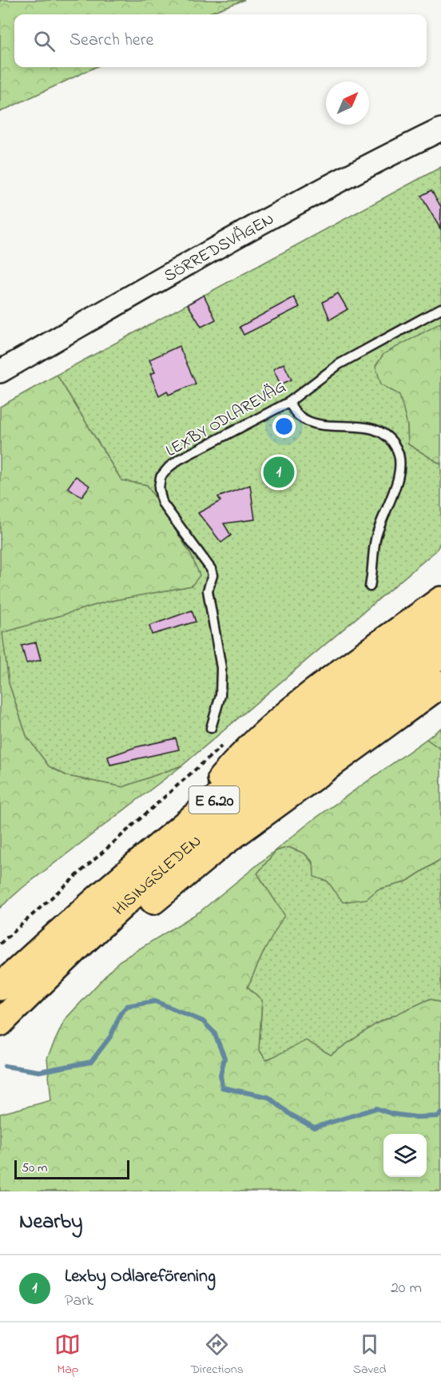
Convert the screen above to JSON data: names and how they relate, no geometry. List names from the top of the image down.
{
  "streets": {
    "highway": ["E 6.20", "HISINGSLEDEN"],
    "street": ["SÖRREDSVÄGEN"],
    "lane": ["LEXBY ODLAREVÄG"]
  },
  "scale_bar": "50 m",
  "north": "top right",
  "page": {
    "search": "Search here",
    "pins": "1",
    "scale": "50 m",
    "heading": "Nearby",
    "list": [
      {
        "mark": "1",
        "name": "Lexby Odlareförening",
        "note": "Park",
        "value": "20 m"
      }
    ],
    "nav": ["Map", "Directions", "Saved"]
  }
}
